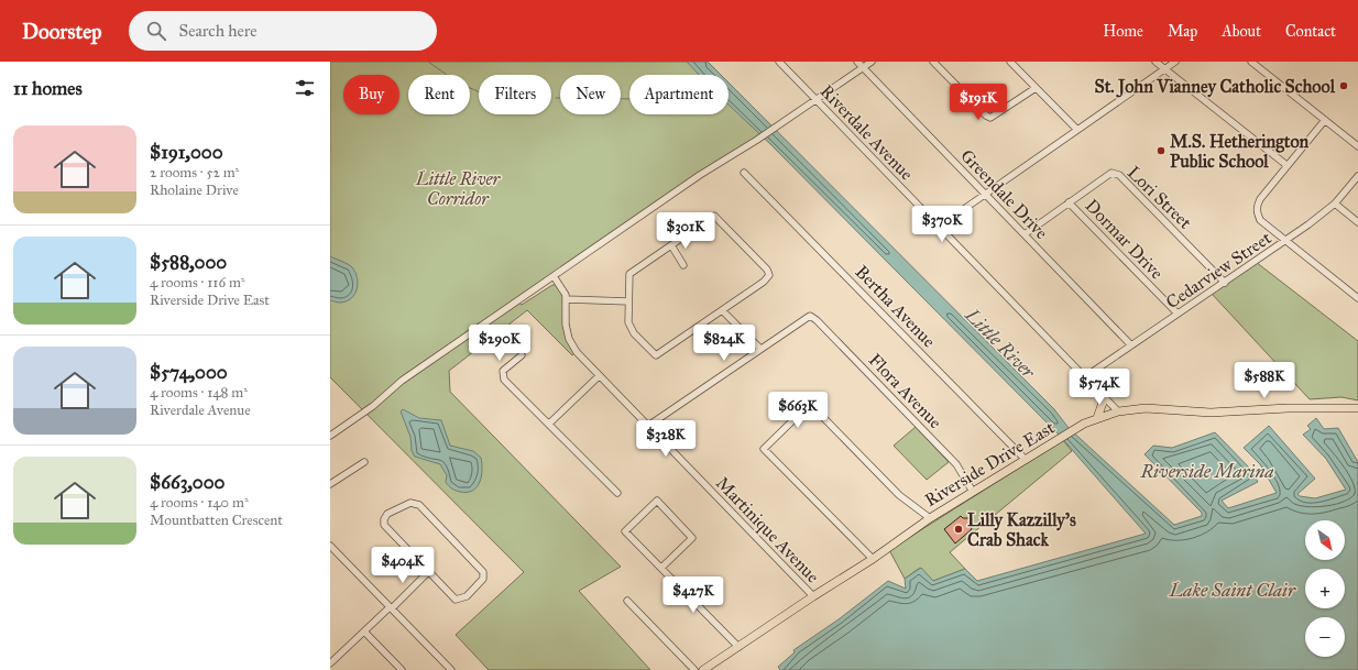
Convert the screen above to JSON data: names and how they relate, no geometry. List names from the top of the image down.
{
  "streets": {
    "main road": ["Riverside Drive East"],
    "street": [
      "Riverdale Avenue",
      "Greendale Drive",
      "Lori Street",
      "Dormar Drive",
      "Cedarview Street",
      "Bertha Avenue",
      "Flora Avenue",
      "Martinique Avenue"
    ]
  },
  "crossings": [
    ["Riverdale Avenue", "Cedarview Street"],
    ["Riverdale Avenue", "Riverside Drive East"],
    ["Greendale Drive", "Lori Street"],
    ["Greendale Drive", "Cedarview Street"],
    ["Lori Street", "Dormar Drive"],
    ["Lori Street", "Cedarview Street"],
    ["Dormar Drive", "Cedarview Street"],
    ["Bertha Avenue", "Riverside Drive East"],
    ["Flora Avenue", "Riverside Drive East"],
    ["Riverside Drive East", "Martinique Avenue"]
  ],
  "water": ["Little River", "Riverside Marina", "Lake Saint Clair"],
  "parks": ["Little River Corridor"],
  "places": ["St. John Vianney Catholic School", "M.S. Hetherington Public School", "Lilly Kazzilly's Crab Shack"],
  "north": "bottom right",
  "page": {
    "header": "Doorstep",
    "search": "Search here",
    "nav": [
      "Home",
      "Map",
      "About",
      "Contact"
    ],
    "heading": "11 homes",
    "chip": [
      "Buy",
      "Rent",
      "Filters",
      "New",
      "Apartment"
    ],
    "price": [
      "$191K",
      "$370K",
      "$301K",
      "$290K",
      "$824K",
      "$588K",
      "$574K",
      "$663K",
      "$328K",
      "$404K",
      "$427K"
    ],
    "list": [
      {
        "name": "$191,000",
        "note": "2 rooms · 52 m² · Rholaine Drive"
      },
      {
        "name": "$588,000",
        "note": "4 rooms · 116 m² · Riverside Drive East"
      },
      {
        "name": "$574,000",
        "note": "4 rooms · 148 m² · Riverdale Avenue"
      },
      {
        "name": "$663,000",
        "note": "4 rooms · 140 m² · Mountbatten Crescent"
      }
    ],
    "map_buttons": ["+", "−"]
  }
}
